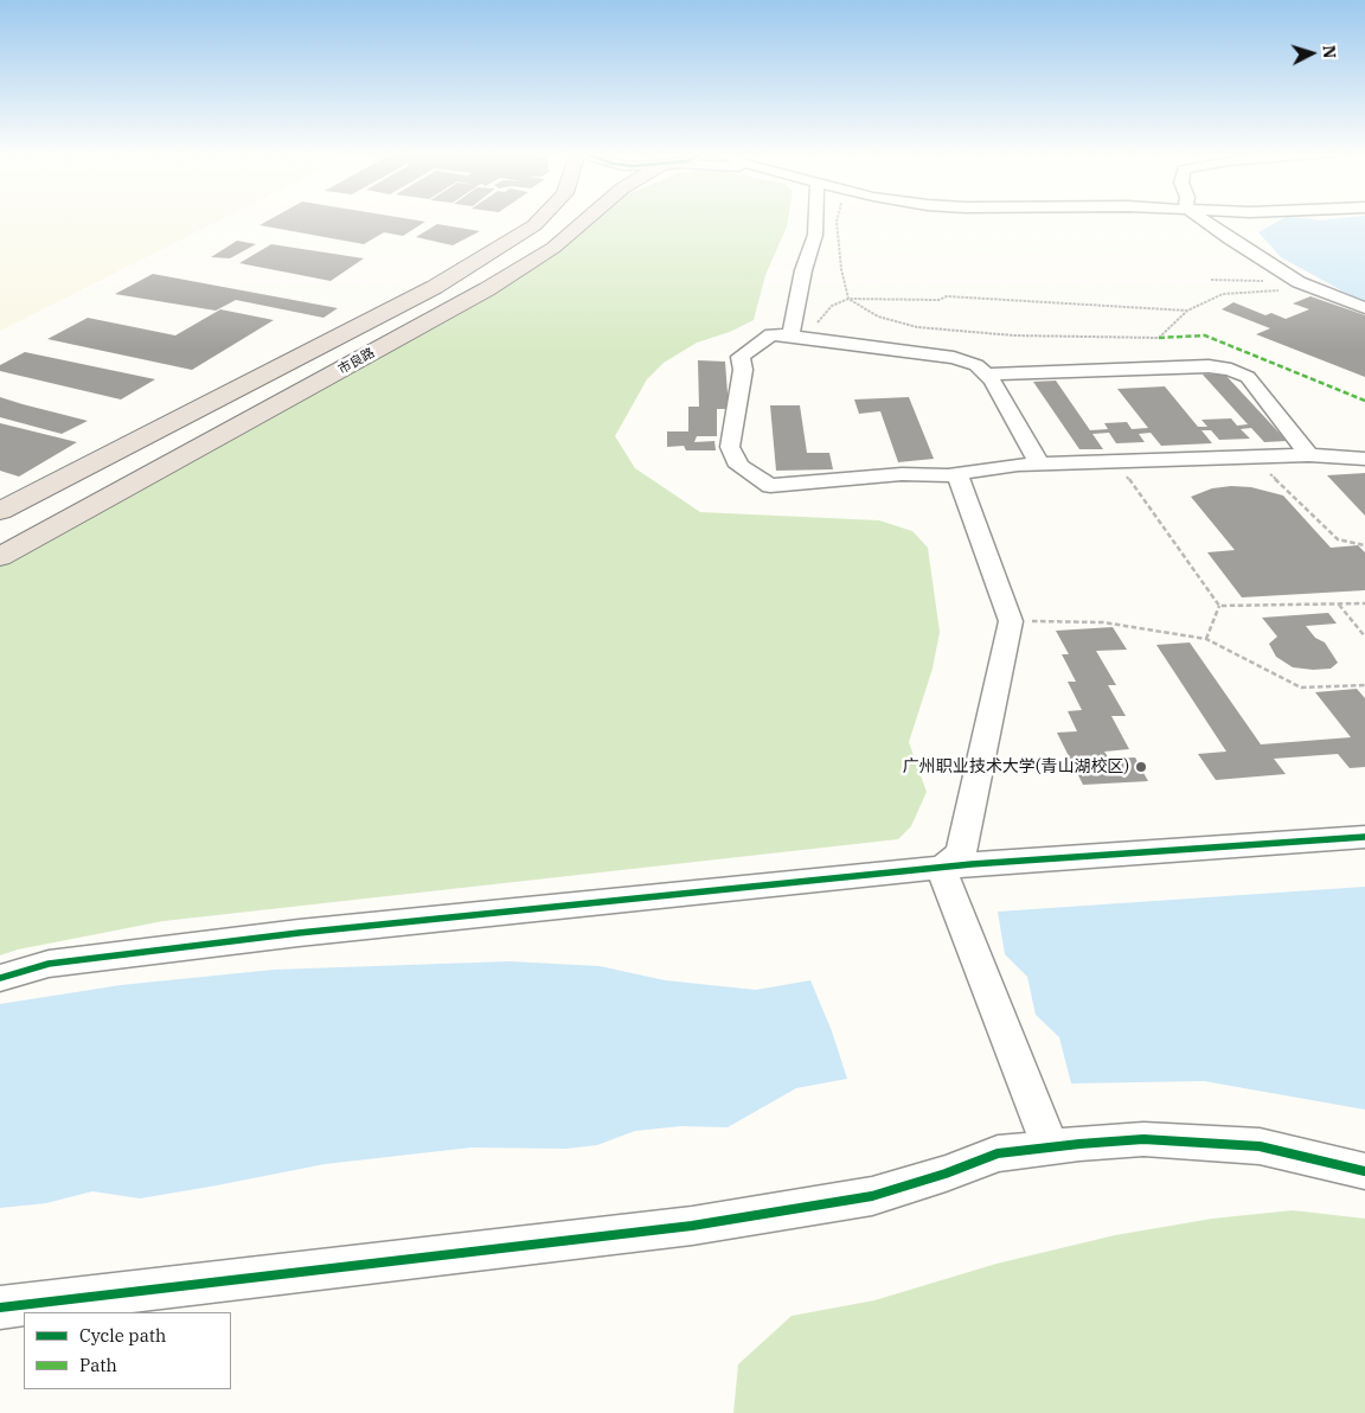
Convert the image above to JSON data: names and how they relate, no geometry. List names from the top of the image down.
{
  "streets": {
    "highway": ["市良路"]
  },
  "places": ["广州职业技术大学(青山湖校区)"],
  "legend": ["Cycle path", "Path"],
  "north": "right"
}
